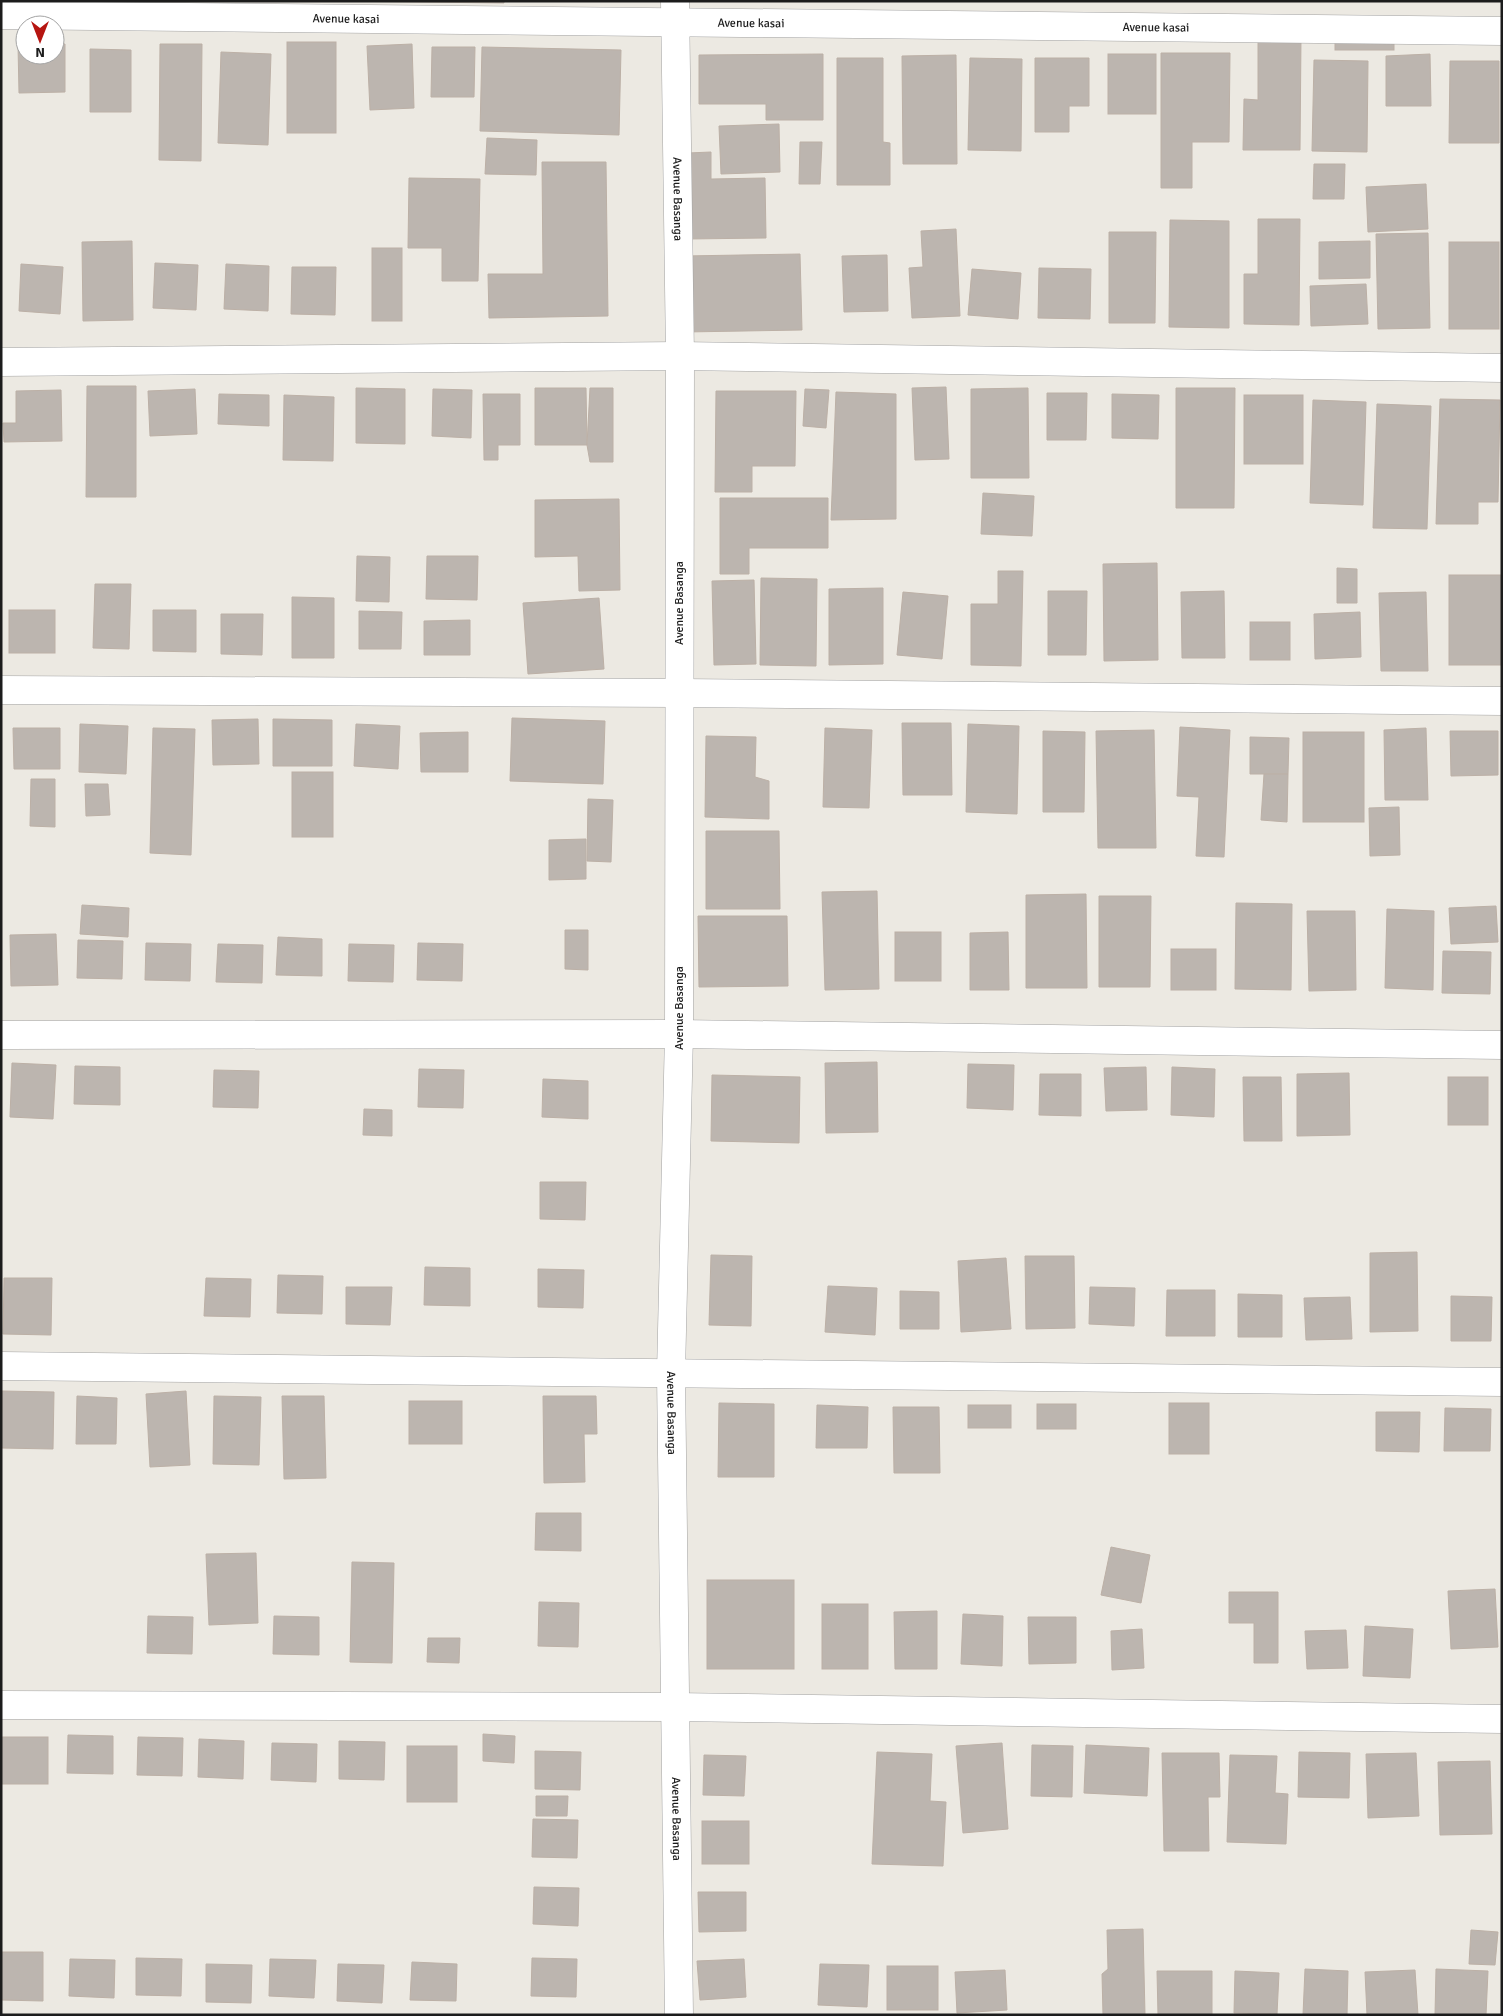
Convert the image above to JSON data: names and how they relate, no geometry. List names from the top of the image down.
{
  "streets": {
    "street": ["Avenue kasai", "Avenue Basanga"]
  },
  "crossings": [
    ["Avenue kasai", "Avenue Basanga"]
  ],
  "north": "bottom"
}
